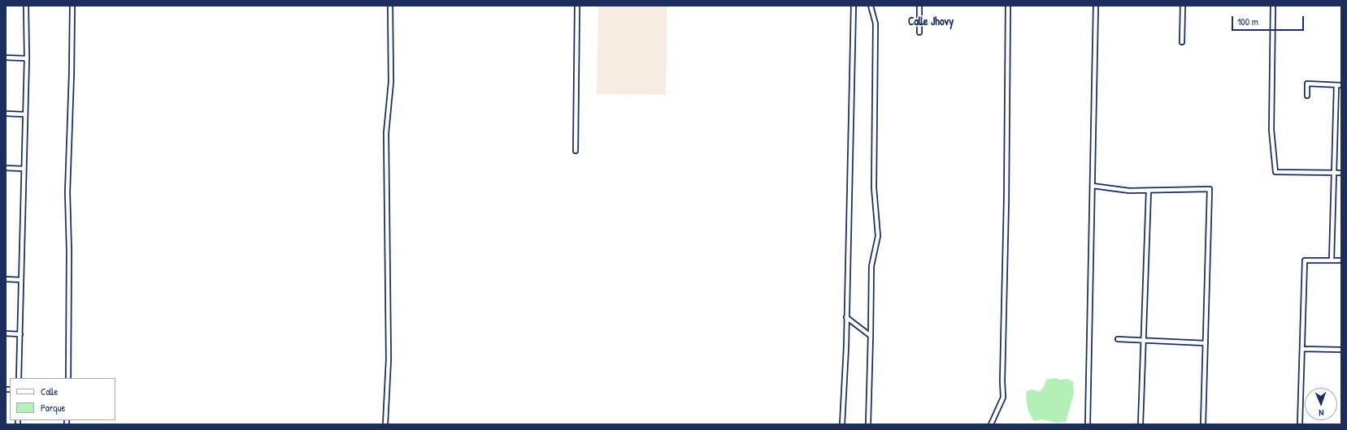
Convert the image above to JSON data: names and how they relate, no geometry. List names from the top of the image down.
{
  "districts": ["Calle Jhovy"],
  "legend": ["Calle", "Parque"],
  "scale_bar": "100 m",
  "north": "bottom"
}
